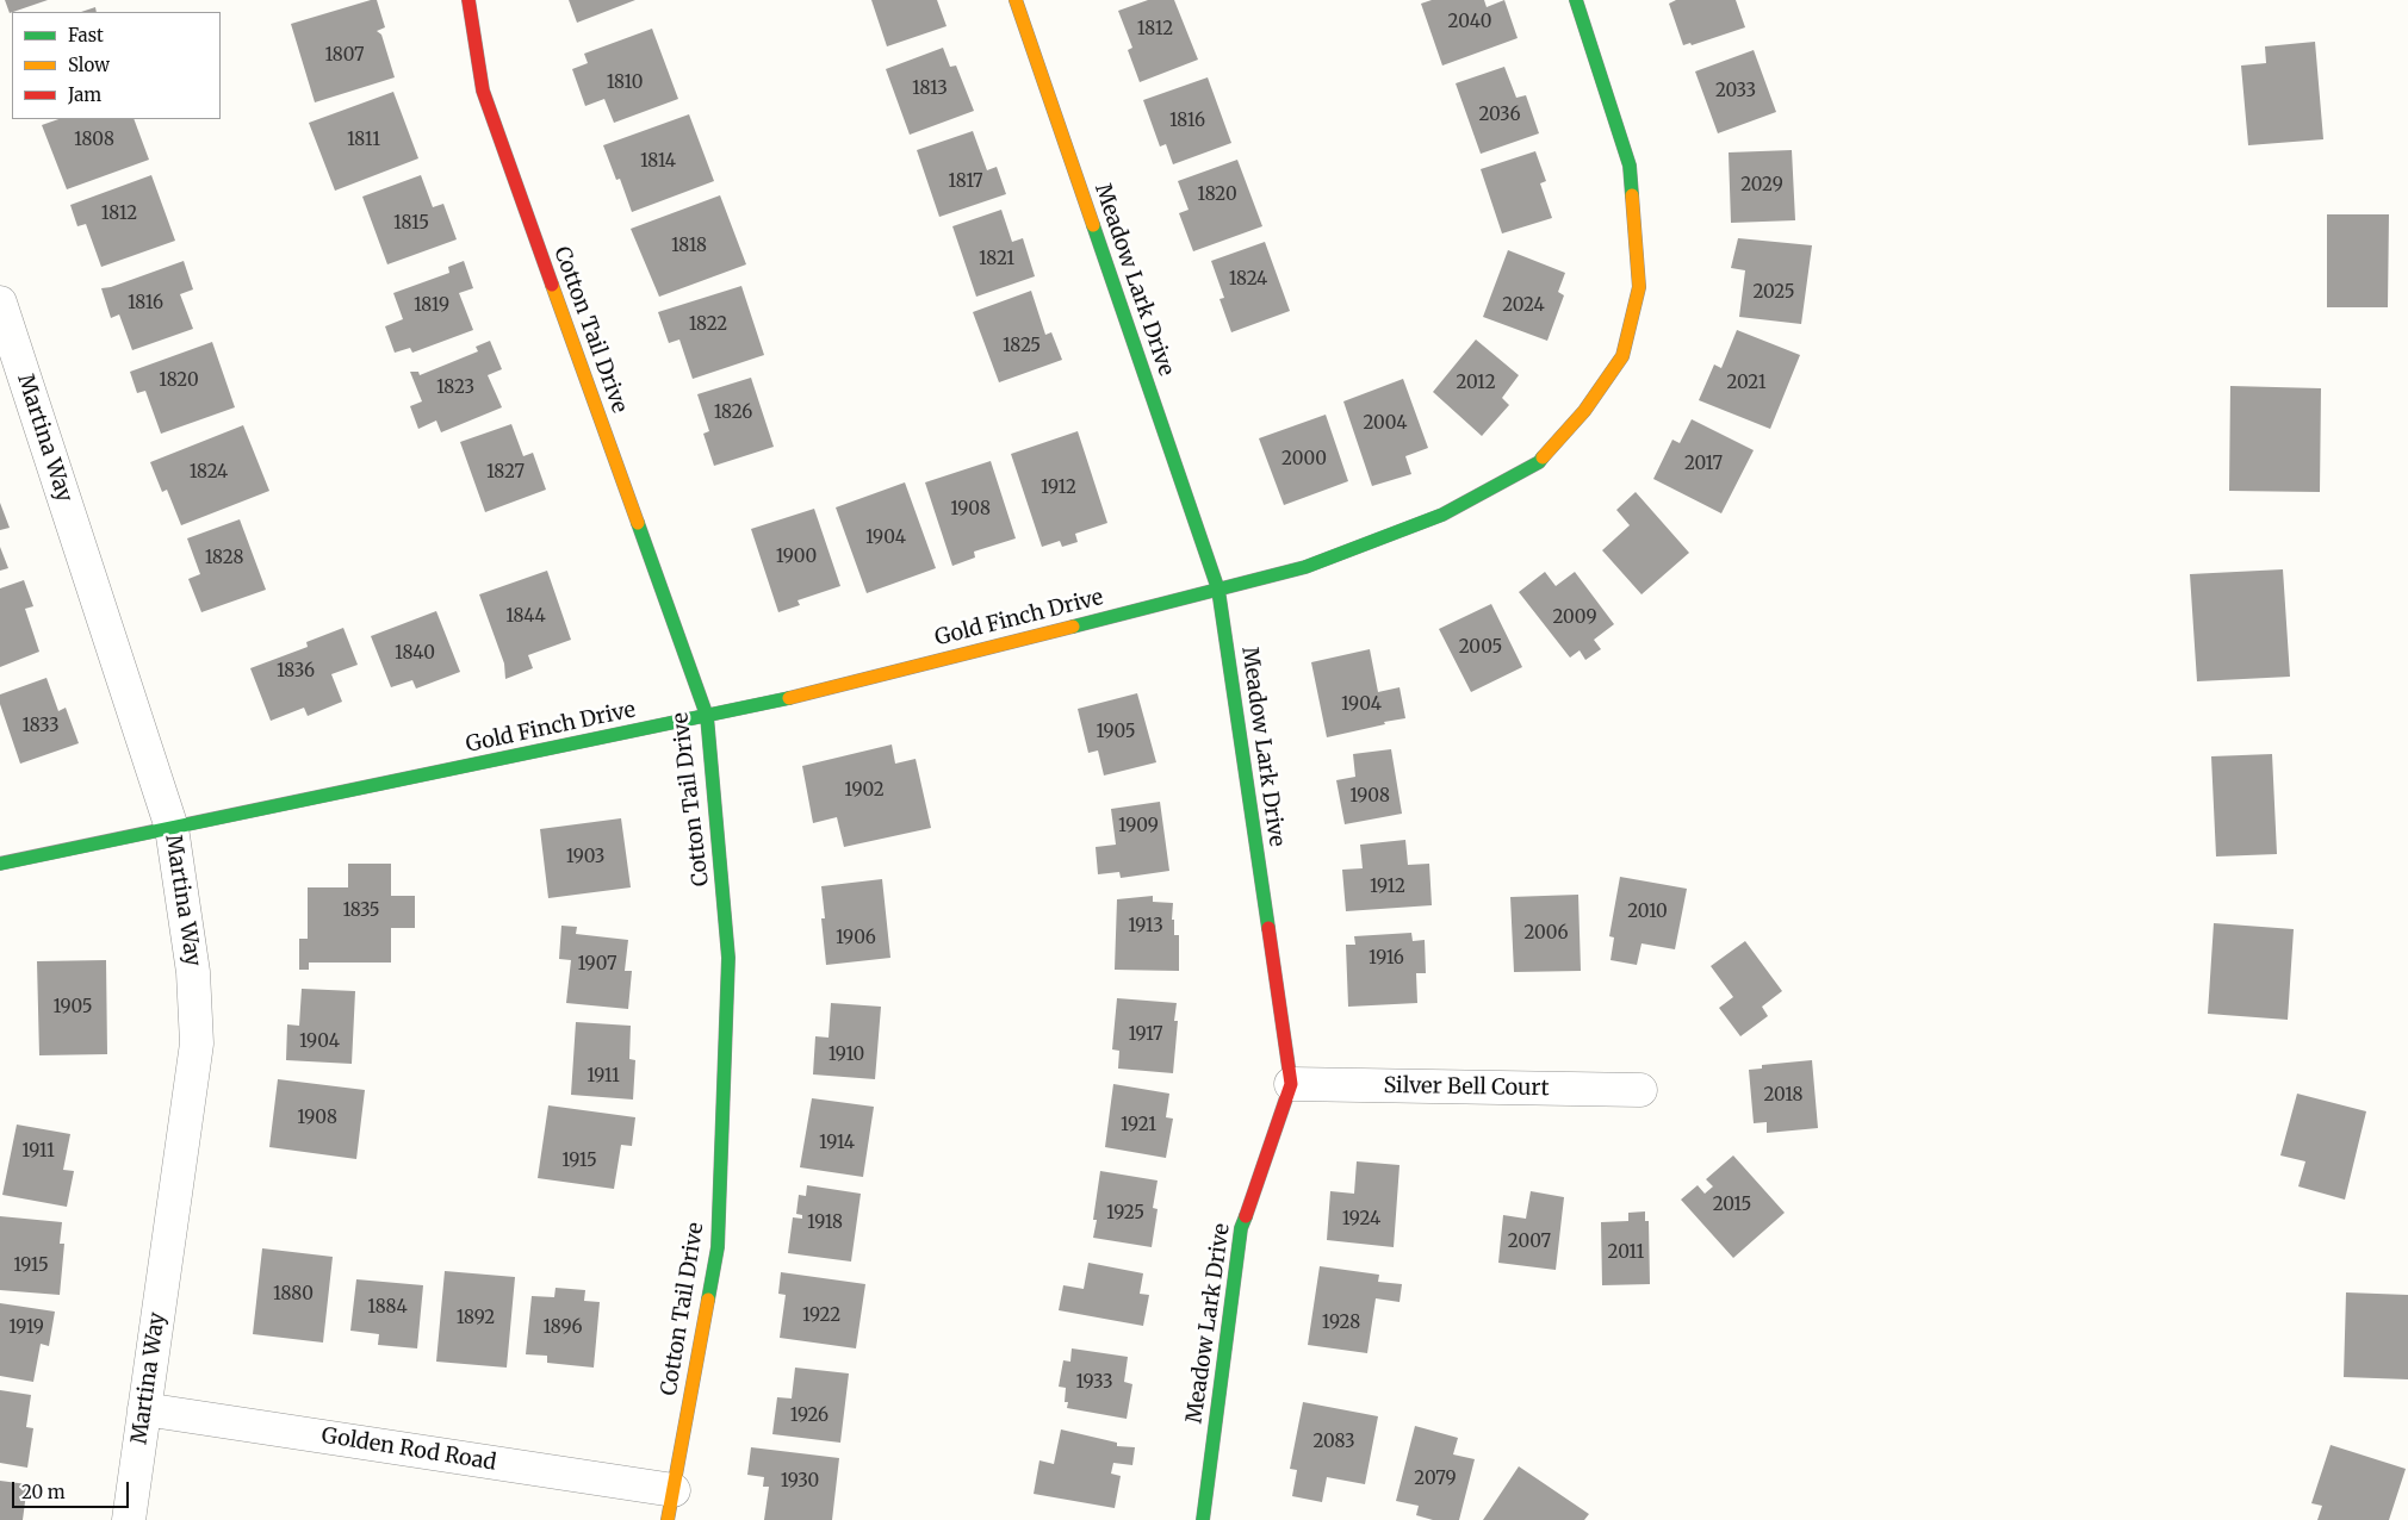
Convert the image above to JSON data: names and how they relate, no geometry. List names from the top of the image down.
{
  "streets": {
    "street": [
      "Meadow Lark Drive",
      "Cotton Tail Drive",
      "Martina Way",
      "Gold Finch Drive",
      "Silver Bell Court",
      "Golden Rod Road"
    ]
  },
  "crossings": [
    ["Meadow Lark Drive", "Gold Finch Drive"],
    ["Meadow Lark Drive", "Silver Bell Court"],
    ["Cotton Tail Drive", "Gold Finch Drive"],
    ["Cotton Tail Drive", "Golden Rod Road"],
    ["Martina Way", "Gold Finch Drive"],
    ["Martina Way", "Golden Rod Road"]
  ],
  "house_numbers": [
    "2040",
    "1812",
    "1807",
    "1810",
    "1813",
    "2033",
    "2036",
    "1816",
    "1808",
    "1811",
    "1814",
    "1817",
    "2029",
    "1820",
    "1812",
    "1815",
    "1818",
    "1821",
    "1824",
    "2025",
    "1816",
    "1819",
    "2024",
    "1822",
    "1825",
    "1820",
    "2012",
    "2021",
    "1823",
    "1826",
    "2004",
    "2000",
    "2017",
    "1824",
    "1827",
    "1912",
    "1908",
    "1904",
    "1900",
    "1828",
    "1844",
    "2009",
    "2005",
    "1840",
    "1836",
    "1904",
    "1833",
    "1905",
    "1902",
    "1908",
    "1909",
    "1903",
    "1912",
    "1835",
    "2010",
    "1913",
    "2006",
    "1906",
    "1916",
    "1907",
    "1905",
    "1917",
    "1904",
    "1910",
    "1911",
    "2018",
    "1908",
    "1921",
    "1914",
    "1911",
    "1915",
    "2015",
    "1925",
    "1924",
    "1918",
    "2007",
    "2011",
    "1915",
    "1880",
    "1884",
    "1922",
    "1892",
    "1928",
    "1919",
    "1896",
    "1933",
    "1926",
    "2083",
    "2079",
    "1930"
  ],
  "legend": ["Fast", "Slow", "Jam"],
  "scale_bar": "20 m"
}
